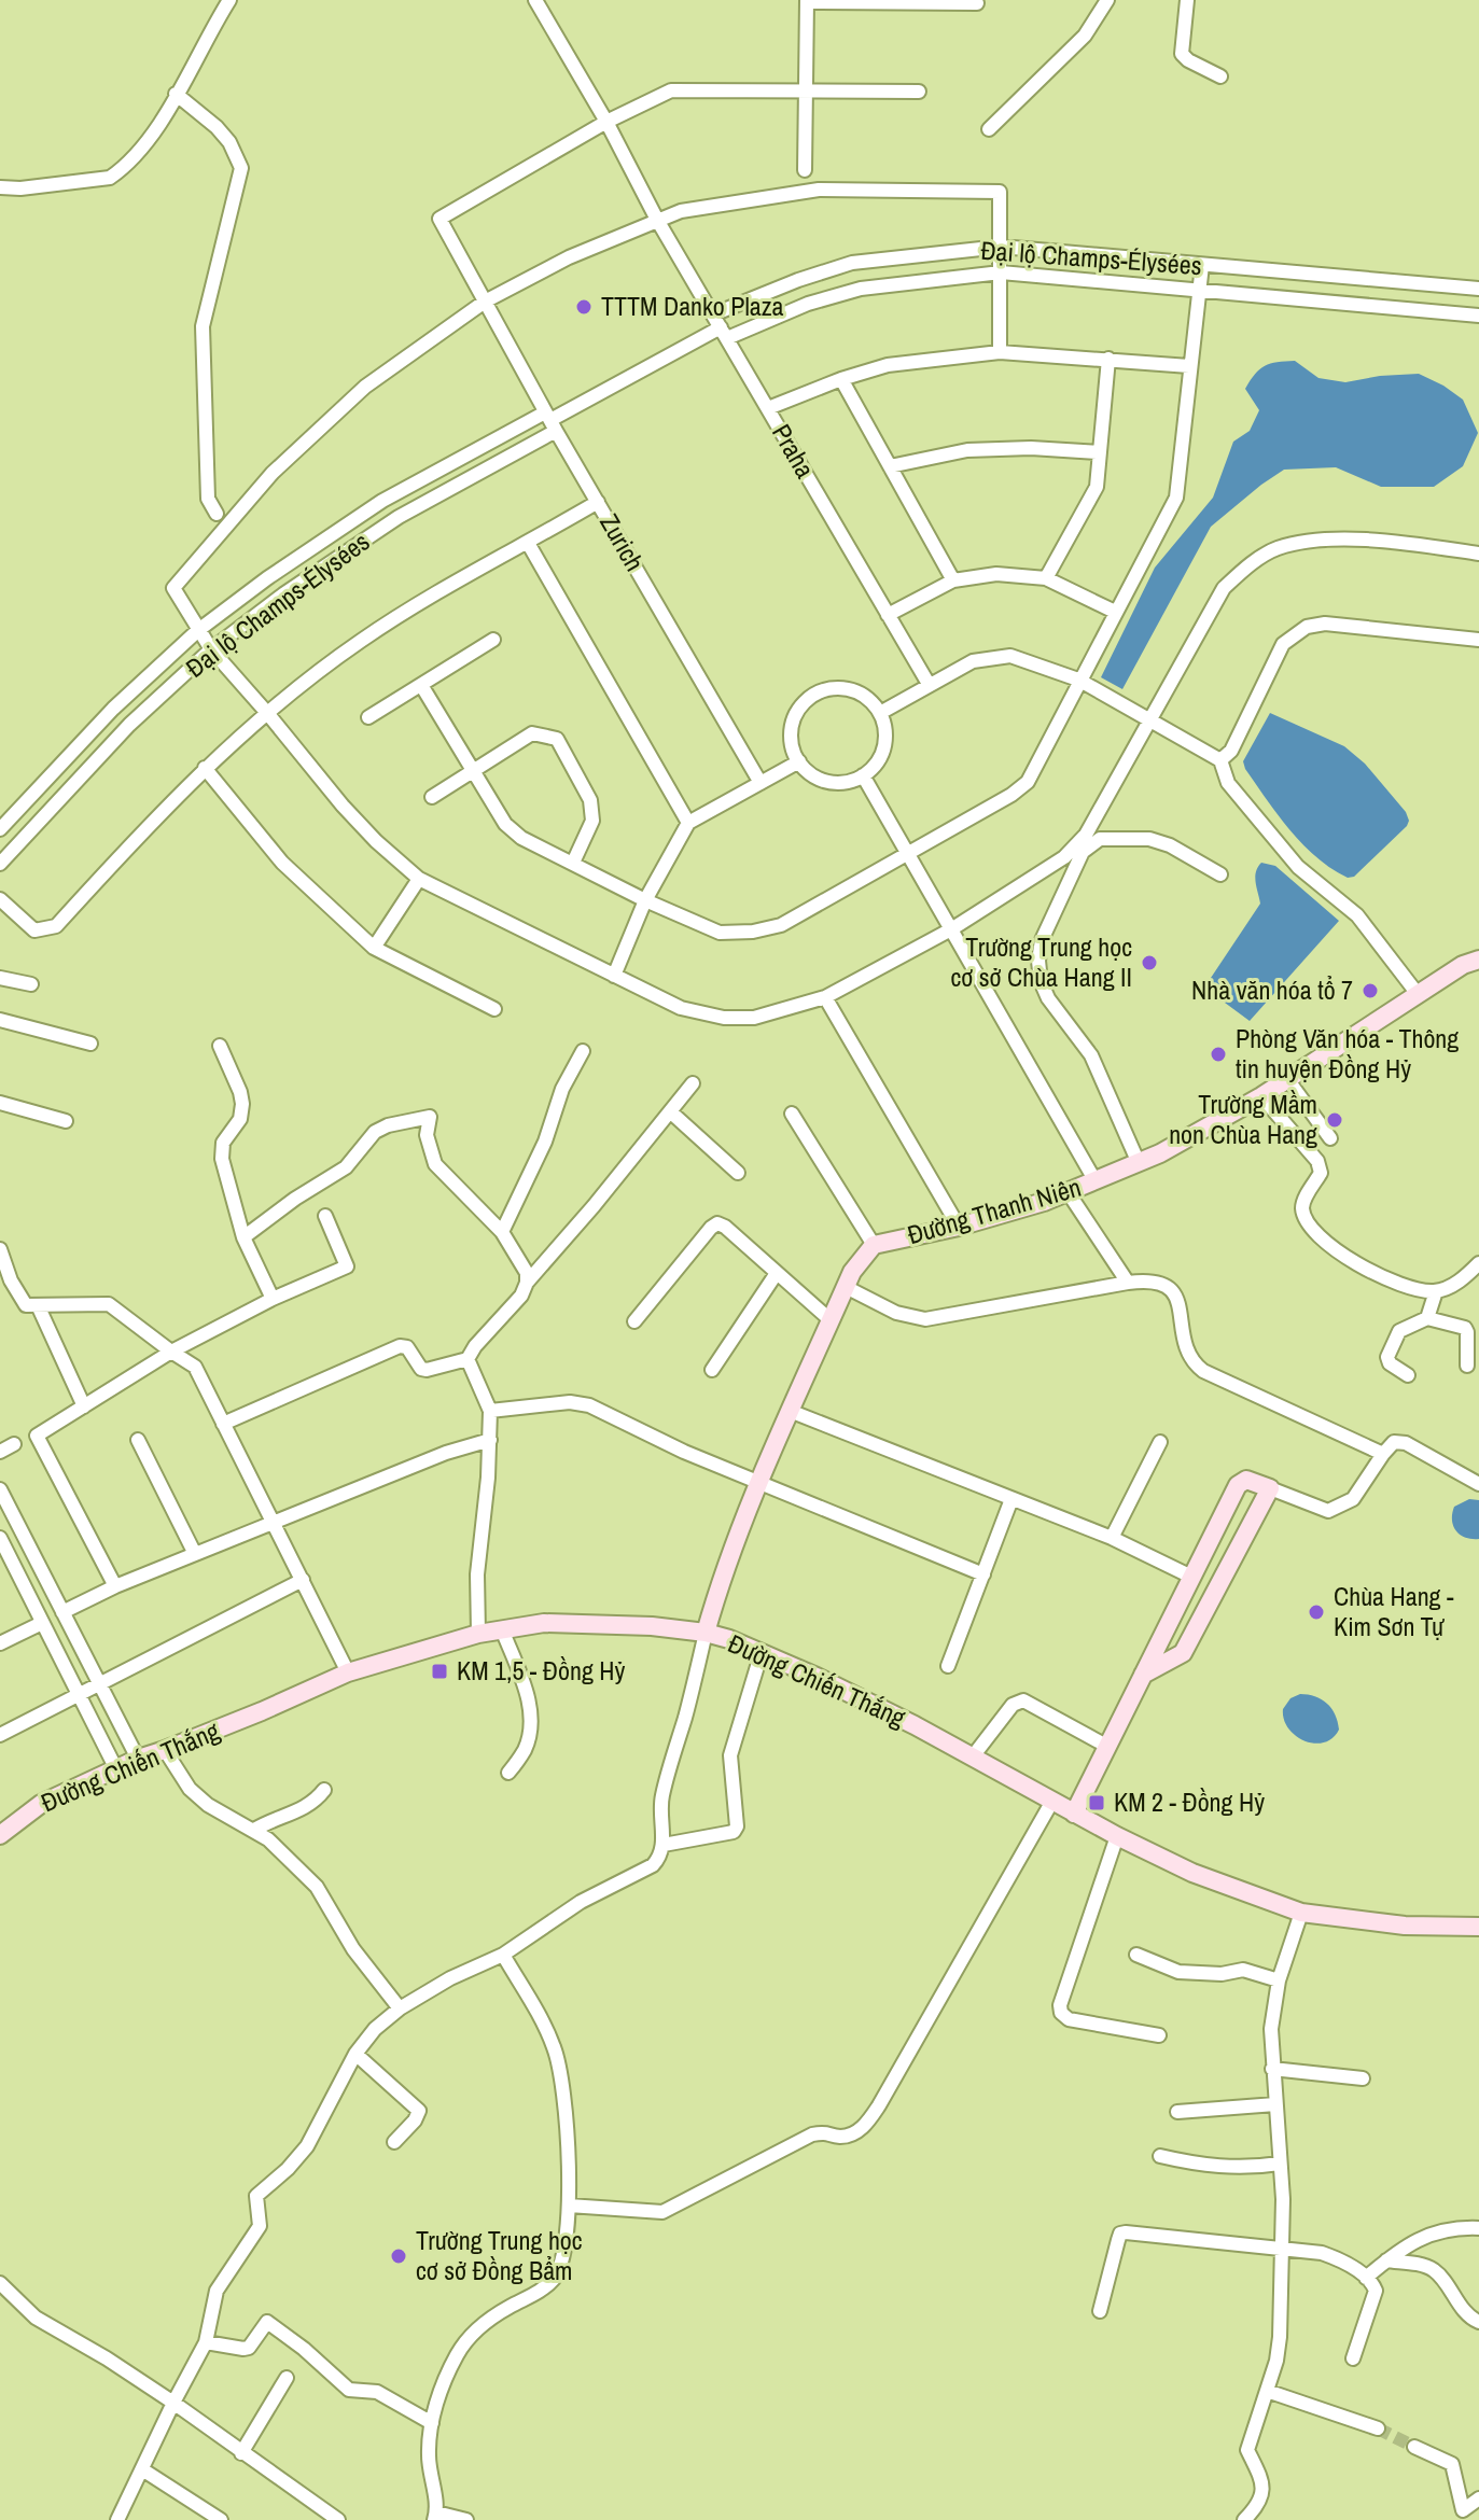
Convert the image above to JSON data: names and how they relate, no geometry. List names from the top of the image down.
{
  "streets": {
    "street": [
      "Đại lộ Champs-Élysées",
      "Praha",
      "Zurich",
      "Đường Thanh Niên",
      "Đường Chiến Thắng"
    ]
  },
  "crossings": [
    ["Đại lộ Champs-Élysées", "Praha"],
    ["Đại lộ Champs-Élysées", "Zurich"],
    ["Praha", "Zurich"],
    ["Đường Thanh Niên", "Đường Chiến Thắng"]
  ],
  "places": {
    "other": [
      "TTTM Danko Plaza",
      "Trường Trung học cơ sở Chùa Hang II",
      "Nhà văn hóa tổ 7",
      "Phòng Văn hóa - Thông tin huyện Đồng Hỷ",
      "Trường Mầm non Chùa Hang",
      "Chùa Hang - Kim Sơn Tự",
      "Trường Trung học cơ sở Đồng Bẩm"
    ],
    "transit": ["KM 1,5 - Đồng Hỷ", "KM 2 - Đồng Hỷ"]
  }
}
